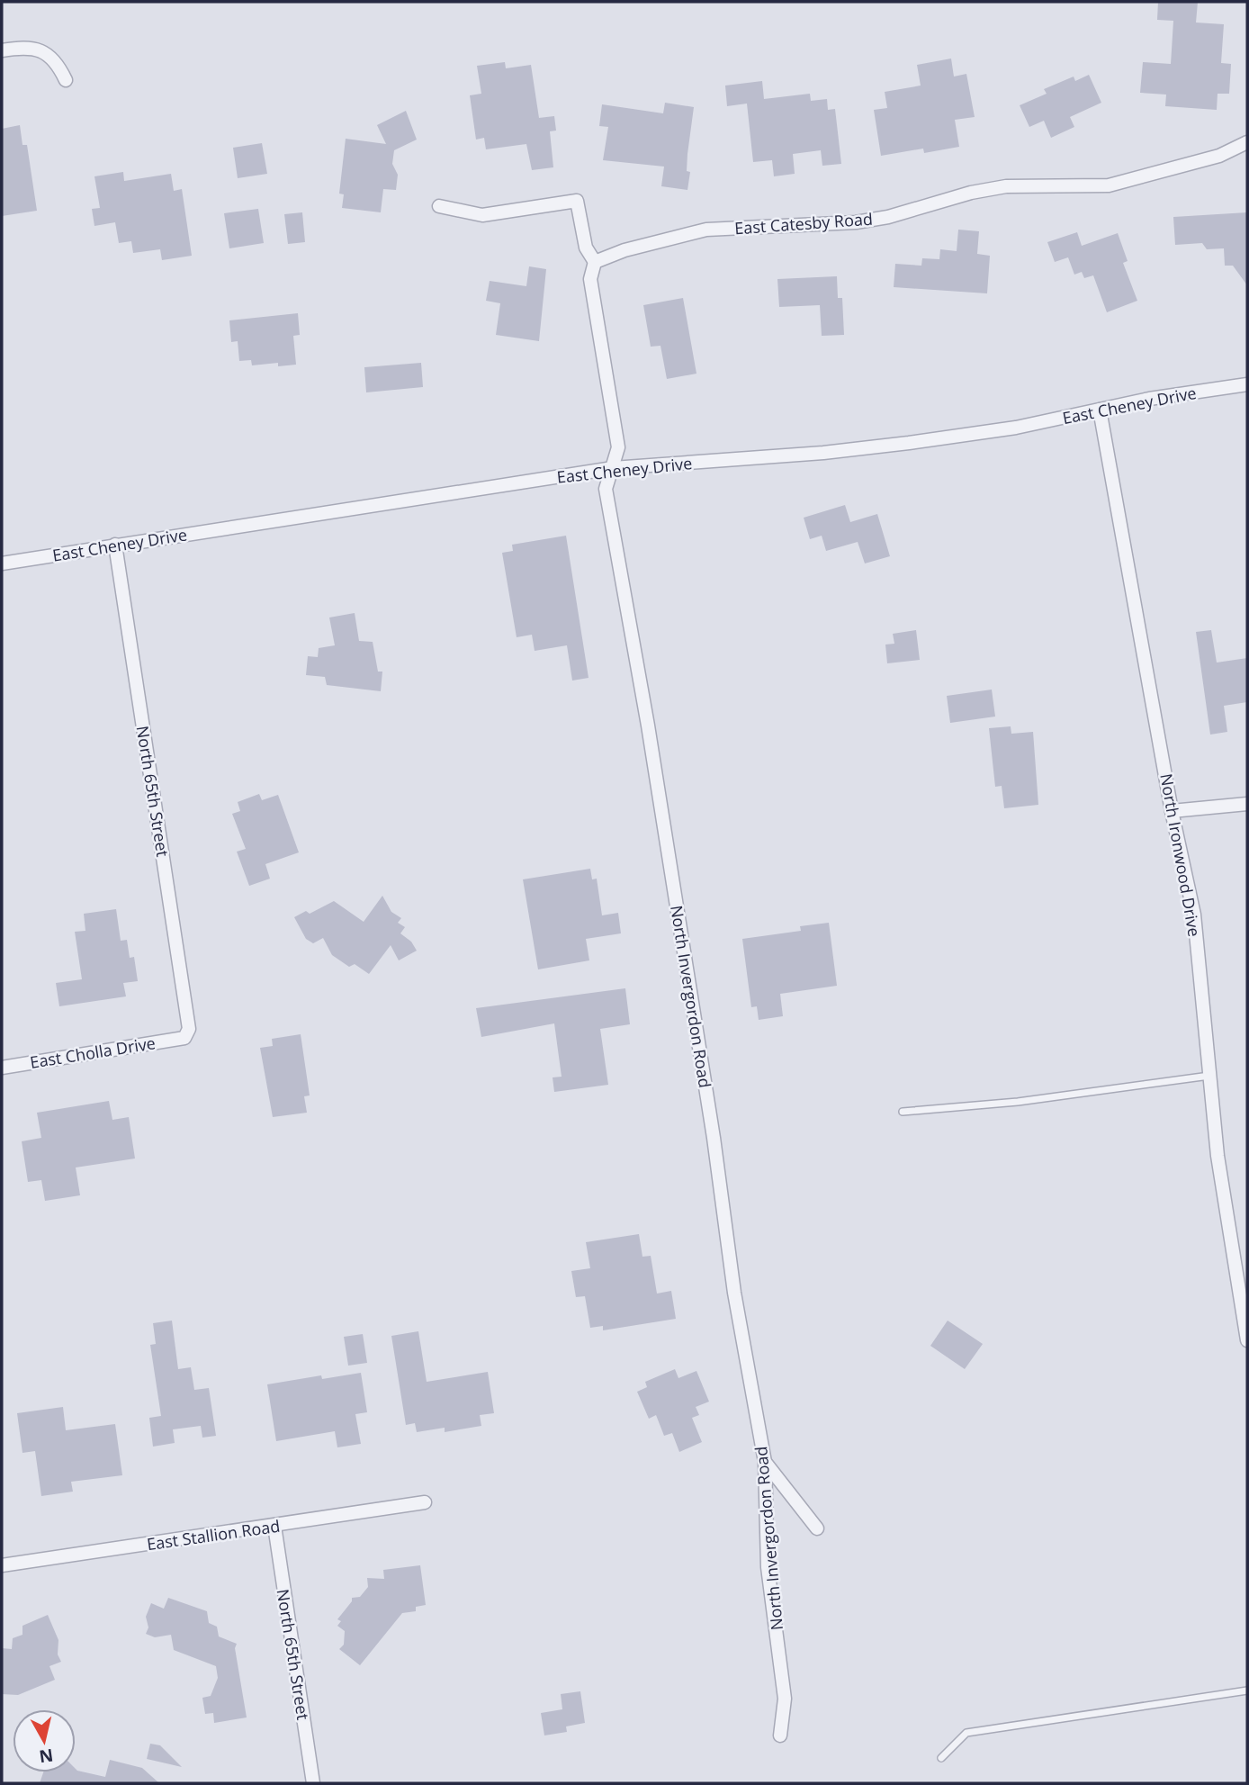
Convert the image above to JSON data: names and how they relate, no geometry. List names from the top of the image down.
{
  "streets": {
    "street": [
      "East Catesby Road",
      "East Cheney Drive",
      "North 65th Street",
      "North Ironwood Drive",
      "North Invergordon Road",
      "East Cholla Drive",
      "East Stallion Road"
    ]
  },
  "crossings": [
    ["East Catesby Road", "North Invergordon Road"],
    ["East Cheney Drive", "North 65th Street"],
    ["East Cheney Drive", "North Ironwood Drive"],
    ["East Cheney Drive", "North Invergordon Road"],
    ["North 65th Street", "East Cholla Drive"],
    ["North 65th Street", "East Stallion Road"]
  ],
  "north": "bottom"
}
